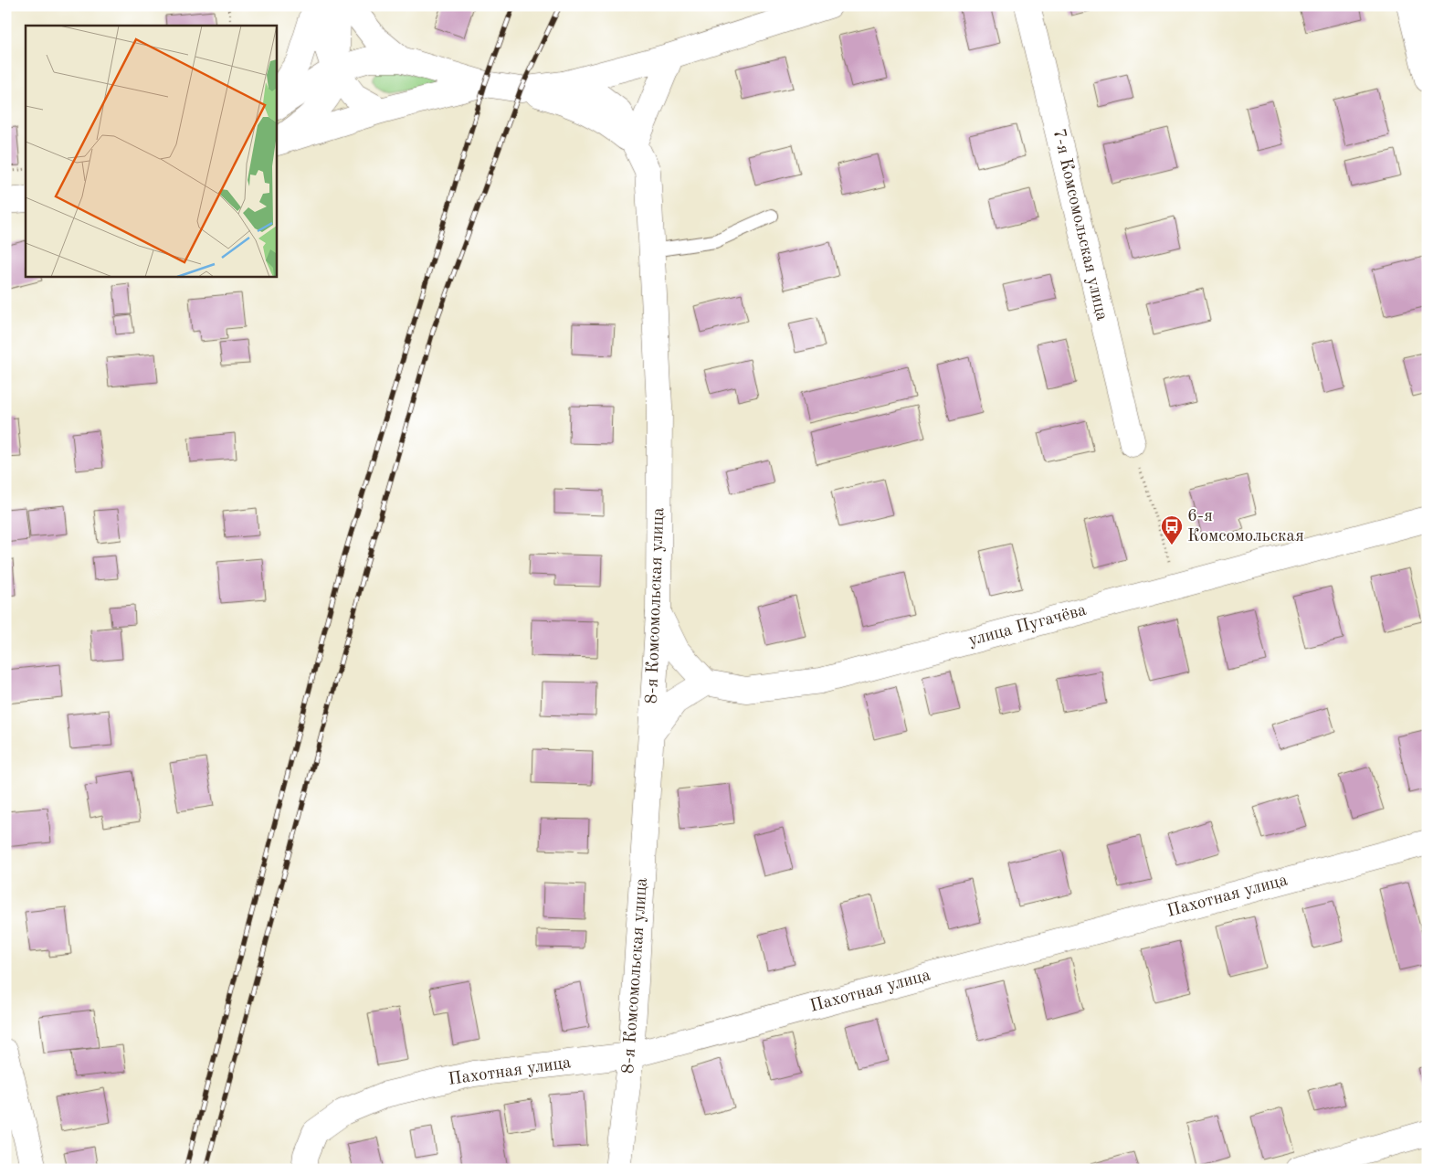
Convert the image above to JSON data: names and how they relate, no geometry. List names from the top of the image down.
{
  "streets": {
    "street": [
      "7-я Комсомольская улица",
      "8-я Комсомольская улица",
      "улица Пугачёва",
      "Пахотная улица"
    ]
  },
  "crossings": [
    ["8-я Комсомольская улица", "Пахотная улица"]
  ],
  "places": {
    "bus stop": ["6-я Комсомольская"]
  }
}
